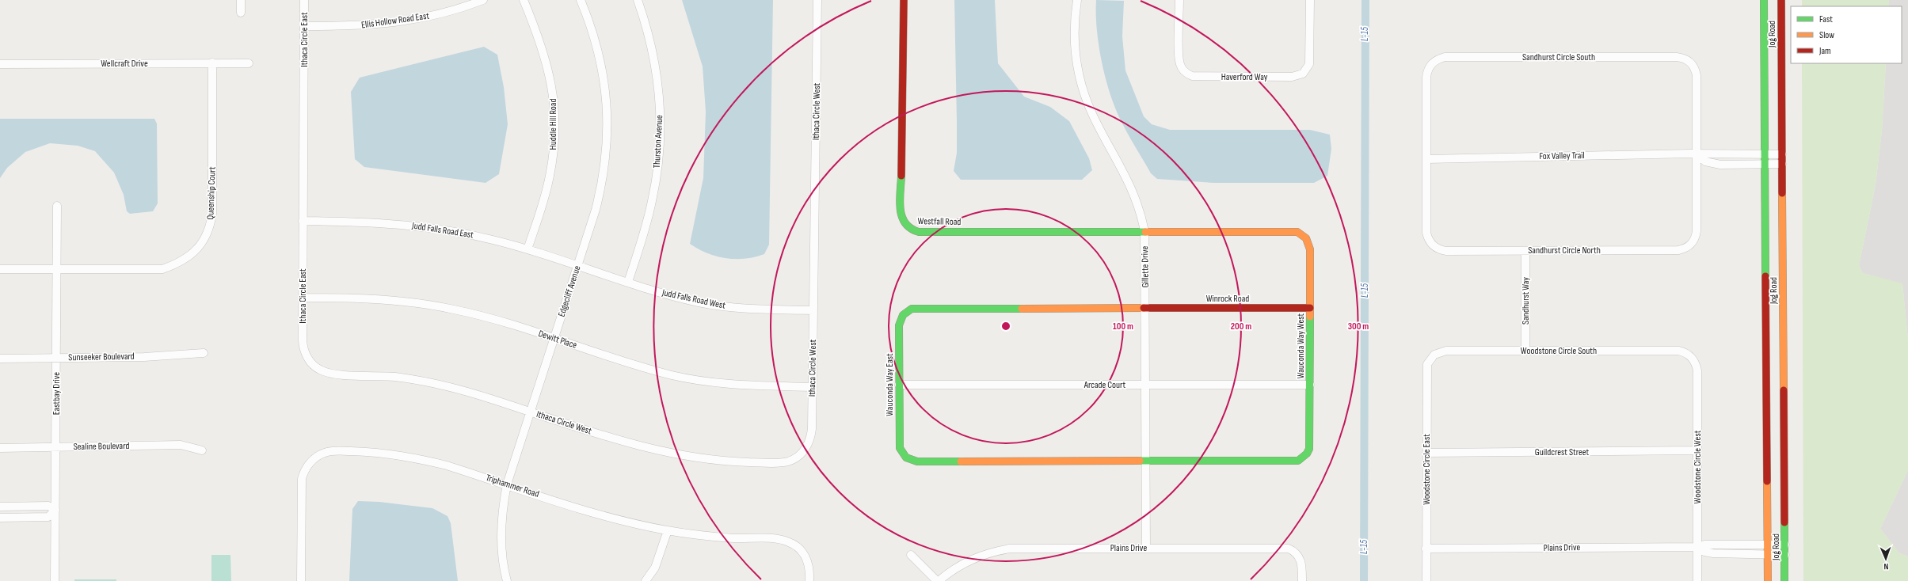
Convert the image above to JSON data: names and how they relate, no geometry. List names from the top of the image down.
{
  "streets": {
    "street": [
      "Ellis Hollow Road East",
      "Jog Road",
      "Ithaca Circle East",
      "Sandhurst Circle South",
      "Wellcraft Drive",
      "Haverford Way",
      "Ithaca Circle West",
      "Huddle Hill Road",
      "Thurston Avenue",
      "Fox Valley Trail",
      "Queenship Court",
      "Westfall Road",
      "Judd Falls Road East",
      "Sandhurst Circle North",
      "Gillette Drive",
      "Edgecliff Avenue",
      "Winrock Road",
      "Judd Falls Road West",
      "Sandhurst Way",
      "Dewitt Place",
      "Wauconda Way West",
      "Woodstone Circle South",
      "Sunseeker Boulevard",
      "Wauconda Way East",
      "Arcade Court",
      "Eastbay Drive",
      "Sealine Boulevard",
      "Guildcrest Street",
      "Woodstone Circle West",
      "Woodstone Circle East",
      "Triphammer Road",
      "Plains Drive"
    ]
  },
  "crossings": [
    ["Ellis Hollow Road East", "Ithaca Circle East"],
    ["Jog Road", "Fox Valley Trail"],
    ["Jog Road", "Plains Drive"],
    ["Ithaca Circle East", "Ithaca Circle West"],
    ["Ithaca Circle East", "Judd Falls Road East"],
    ["Ithaca Circle East", "Edgecliff Avenue"],
    ["Ithaca Circle East", "Dewitt Place"],
    ["Sandhurst Circle South", "Fox Valley Trail"],
    ["Sandhurst Circle South", "Sandhurst Circle North"],
    ["Wellcraft Drive", "Queenship Court"],
    ["Ithaca Circle West", "Edgecliff Avenue"],
    ["Ithaca Circle West", "Judd Falls Road West"],
    ["Ithaca Circle West", "Dewitt Place"],
    ["Huddle Hill Road", "Judd Falls Road East"],
    ["Thurston Avenue", "Judd Falls Road West"],
    ["Fox Valley Trail", "Sandhurst Circle North"],
    ["Queenship Court", "Eastbay Drive"],
    ["Westfall Road", "Gillette Drive"],
    ["Westfall Road", "Wauconda Way West"],
    ["Judd Falls Road East", "Edgecliff Avenue"],
    ["Judd Falls Road East", "Judd Falls Road West"],
    ["Sandhurst Circle North", "Sandhurst Way"],
    ["Gillette Drive", "Winrock Road"],
    ["Gillette Drive", "Wauconda Way West"],
    ["Gillette Drive", "Wauconda Way East"],
    ["Gillette Drive", "Arcade Court"],
    ["Gillette Drive", "Plains Drive"],
    ["Edgecliff Avenue", "Judd Falls Road West"],
    ["Edgecliff Avenue", "Dewitt Place"],
    ["Edgecliff Avenue", "Triphammer Road"],
    ["Winrock Road", "Wauconda Way West"],
    ["Winrock Road", "Wauconda Way East"],
    ["Sandhurst Way", "Woodstone Circle South"],
    ["Wauconda Way West", "Wauconda Way East"],
    ["Wauconda Way West", "Arcade Court"],
    ["Woodstone Circle South", "Woodstone Circle West"],
    ["Woodstone Circle South", "Woodstone Circle East"],
    ["Sunseeker Boulevard", "Eastbay Drive"],
    ["Wauconda Way East", "Arcade Court"],
    ["Eastbay Drive", "Sealine Boulevard"],
    ["Guildcrest Street", "Woodstone Circle West"],
    ["Guildcrest Street", "Woodstone Circle East"],
    ["Woodstone Circle West", "Plains Drive"],
    ["Woodstone Circle East", "Plains Drive"]
  ],
  "water": ["L-15"],
  "legend": ["Fast", "Slow", "Jam"],
  "north": "bottom",
  "rings": ["100 m", "200 m", "300 m"]
}
